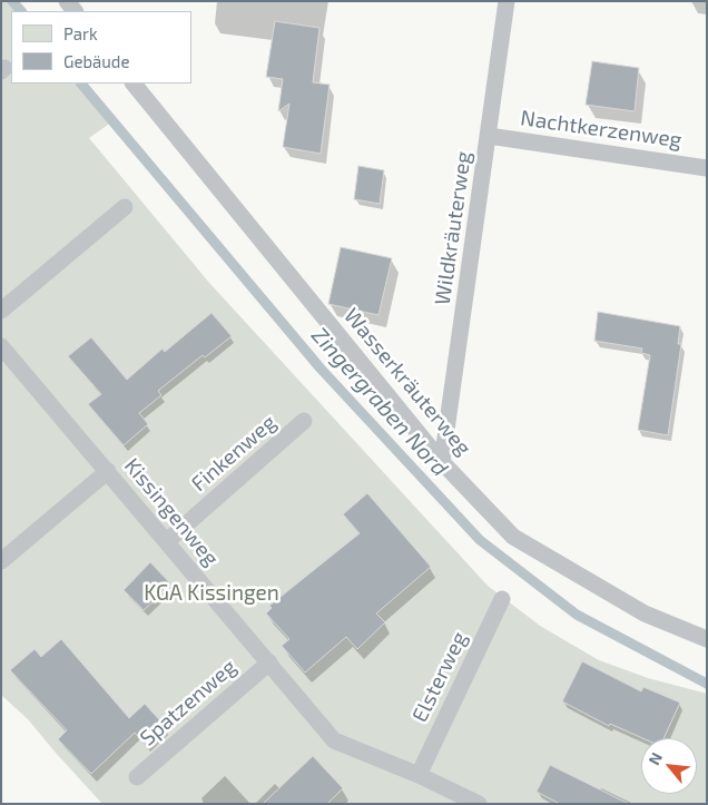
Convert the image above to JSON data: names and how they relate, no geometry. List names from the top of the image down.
{
  "streets": {
    "lane": [
      "Nachtkerzenweg",
      "Wildkräuterweg",
      "Wasserkräuterweg",
      "Finkenweg",
      "Kissingenweg",
      "Elsterweg",
      "Spatzenweg"
    ]
  },
  "crossings": [
    ["Nachtkerzenweg", "Wildkräuterweg"],
    ["Wildkräuterweg", "Wasserkräuterweg"],
    ["Finkenweg", "Kissingenweg"],
    ["Kissingenweg", "Elsterweg"],
    ["Kissingenweg", "Spatzenweg"]
  ],
  "water": ["Zingergraben Nord"],
  "parks": ["KGA Kissingen"],
  "legend": ["Park", "Gebäude"],
  "north": "top left"
}
